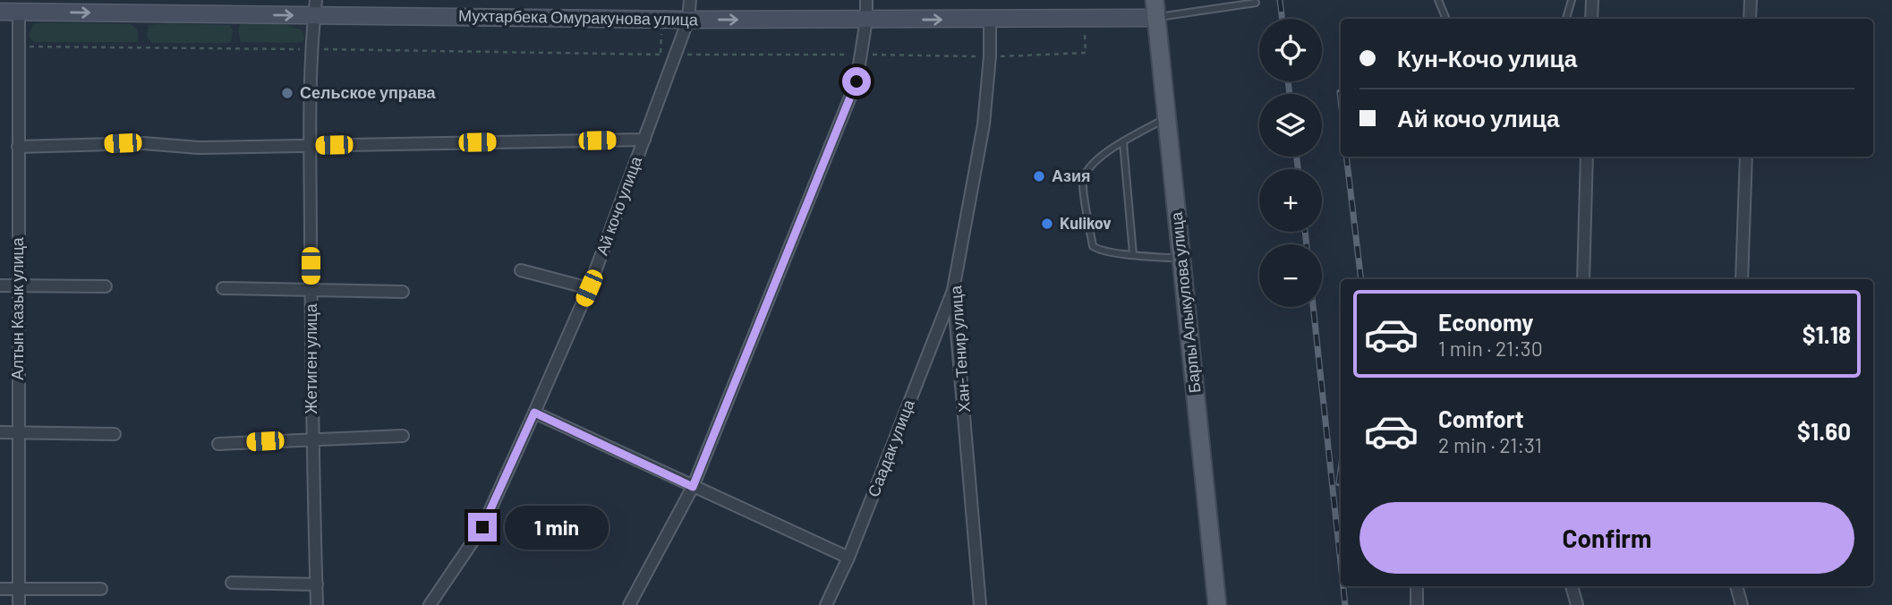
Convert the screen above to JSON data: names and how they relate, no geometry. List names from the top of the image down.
{
  "streets": {
    "main road": ["Мухтарбека Омуракунова улица", "Барпы Алыкулова улица"],
    "street": [
      "Ай кочо улица",
      "Алтын Казык улица",
      "Хан-Тенир улица",
      "Жетиген улица",
      "Саадак улица"
    ]
  },
  "crossings": [
    ["Мухтарбека Омуракунова улица", "Ай кочо улица"],
    ["Мухтарбека Омуракунова улица", "Барпы Алыкулова улица"],
    ["Мухтарбека Омуракунова улица", "Алтын Казык улица"],
    ["Мухтарбека Омуракунова улица", "Хан-Тенир улица"],
    ["Мухтарбека Омуракунова улица", "Жетиген улица"],
    ["Хан-Тенир улица", "Саадак улица"]
  ],
  "one_way": ["Мухтарбека Омуракунова улица"],
  "places": ["Сельское управа", "Азия", "Kulikov"],
  "page": {
    "map_buttons": ["+", "−"],
    "banner": ["Кун-Кочо улица", "Ай кочо улица"],
    "list": [
      {
        "name": "Economy",
        "note": "1 min · 21:30",
        "value": "$1.18"
      },
      {
        "name": "Comfort",
        "note": "2 min · 21:31",
        "value": "$1.60"
      }
    ],
    "buttons": "Confirm",
    "bubble": "1 min"
  }
}
